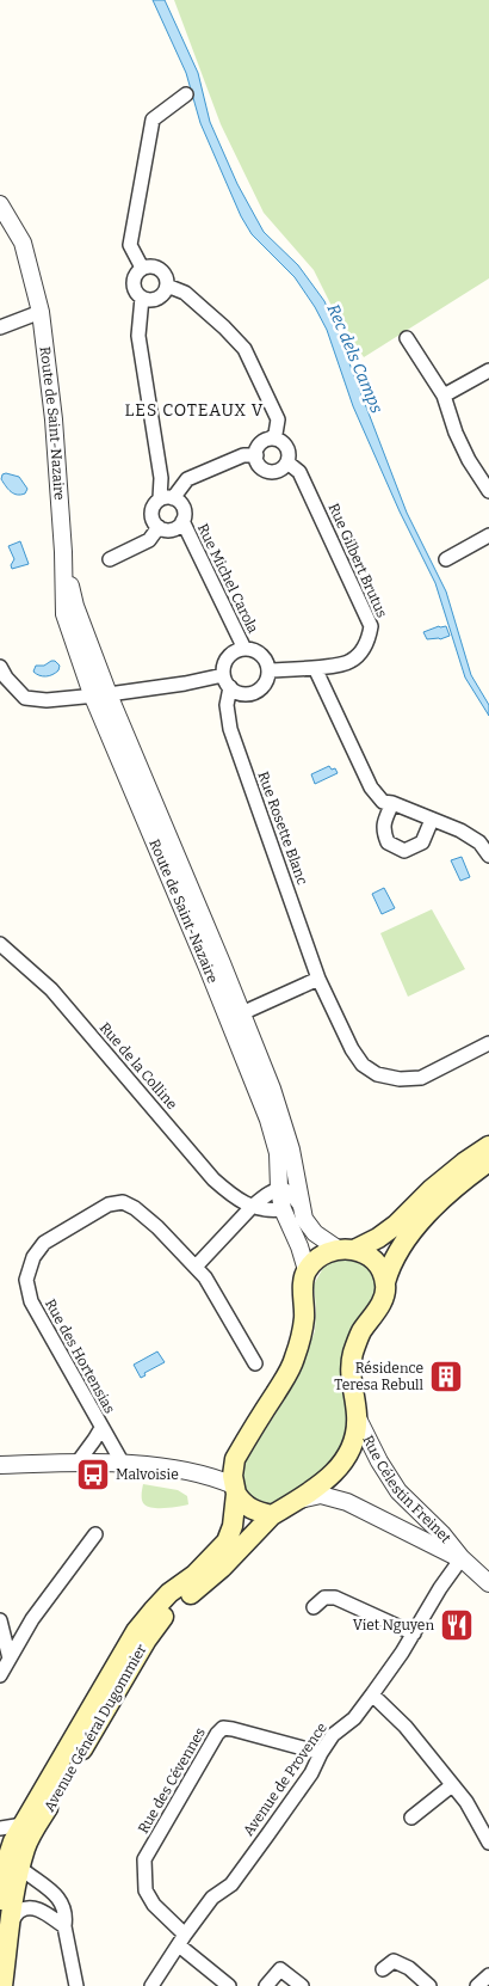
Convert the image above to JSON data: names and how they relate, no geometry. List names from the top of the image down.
{
  "streets": {
    "main road": ["Avenue Général Dugommier"],
    "street": [
      "Route de Saint-Nazaire",
      "Rue Gilbert Brutus",
      "Rue Michel Carola",
      "Rue Rosette Blanc",
      "Rue de la Colline",
      "Rue des Hortensias",
      "Rue Célestin Freinet",
      "Avenue de Provence",
      "Rue des Cévennes"
    ]
  },
  "crossings": [
    ["Route de Saint-Nazaire", "Rue de la Colline"],
    ["Rue Gilbert Brutus", "Rue Michel Carola"],
    ["Rue Gilbert Brutus", "Rue Rosette Blanc"],
    ["Rue Michel Carola", "Rue Rosette Blanc"],
    ["Rue Célestin Freinet", "Avenue Général Dugommier"],
    ["Rue Célestin Freinet", "Avenue de Provence"],
    ["Avenue de Provence", "Rue des Cévennes"]
  ],
  "districts": ["LES COTEAUX V"],
  "water": ["Rec dels Camps"],
  "places": {
    "building": ["Résidence Teresa Rebull"],
    "bus stop": ["Malvoisie"],
    "restaurant": ["Viet Nguyen"]
  }
}
